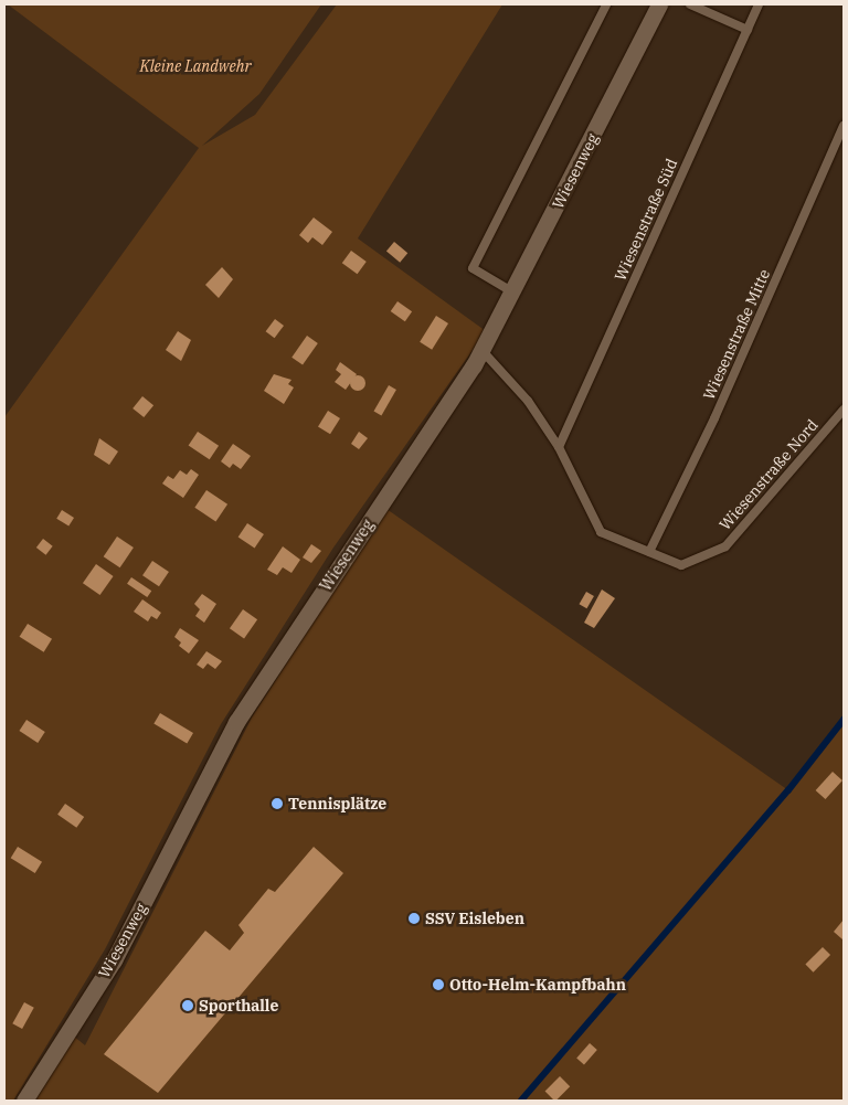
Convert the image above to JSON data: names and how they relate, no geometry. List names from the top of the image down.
{
  "streets": {
    "street": ["Wiesenweg"],
    "lane": ["Wiesenstraße Süd", "Wiesenstraße Mitte", "Wiesenstraße Nord"]
  },
  "crossings": [
    ["Wiesenweg", "Wiesenstraße Nord"],
    ["Wiesenstraße Süd", "Wiesenstraße Nord"],
    ["Wiesenstraße Mitte", "Wiesenstraße Nord"]
  ],
  "parks": ["Kleine Landwehr"],
  "places": [
    "Tennisplätze",
    "SSV Eisleben",
    "Otto-Helm-Kampfbahn",
    "Sporthalle"
  ]
}
